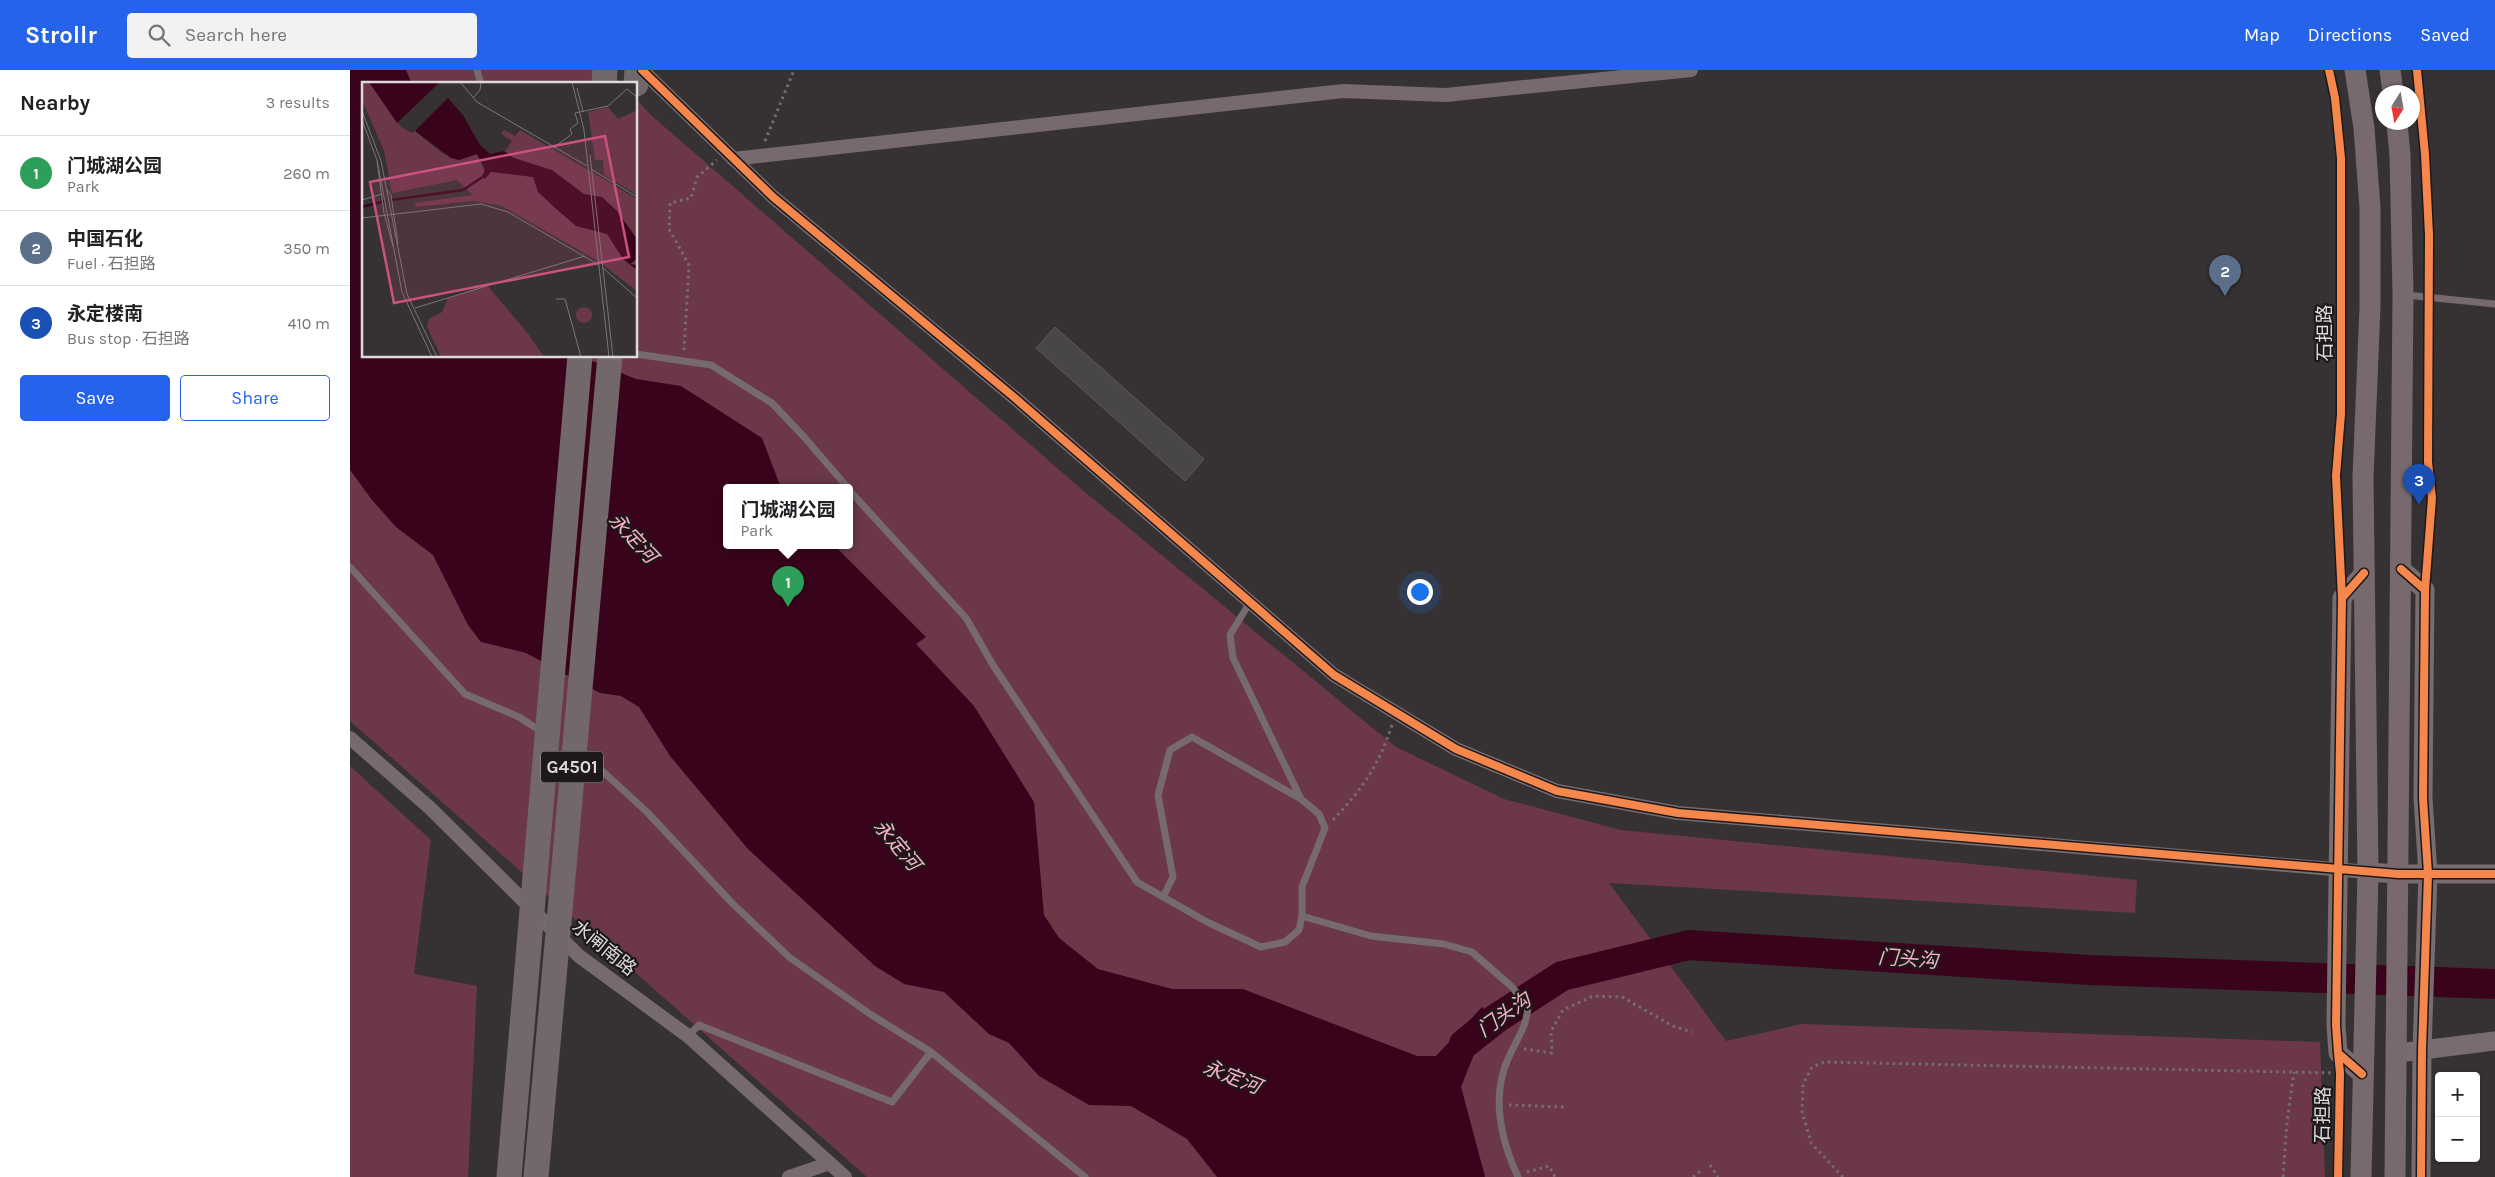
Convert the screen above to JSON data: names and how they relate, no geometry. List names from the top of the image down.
{
  "streets": {
    "highway": ["G4501"],
    "main road": ["石担路"],
    "street": ["水闸南路"]
  },
  "water": ["永定河", "门头沟"],
  "north": "bottom",
  "page": {
    "header": "Strollr",
    "search": "Search here",
    "nav": ["Map", "Directions", "Saved"],
    "heading": ["Nearby", "3 results"],
    "list": [
      {
        "mark": "1",
        "name": "门城湖公园",
        "note": "Park",
        "value": "260 m"
      },
      {
        "mark": "2",
        "name": "中国石化",
        "note": "Fuel · 石担路",
        "value": "350 m"
      },
      {
        "mark": "3",
        "name": "永定楼南",
        "note": "Bus stop · 石担路",
        "value": "410 m"
      }
    ],
    "pins": ["2", "3", "1"],
    "buttons": ["Save", "Share"],
    "popup": ["门城湖公园", "Park"],
    "map_buttons": ["+", "−"]
  }
}
